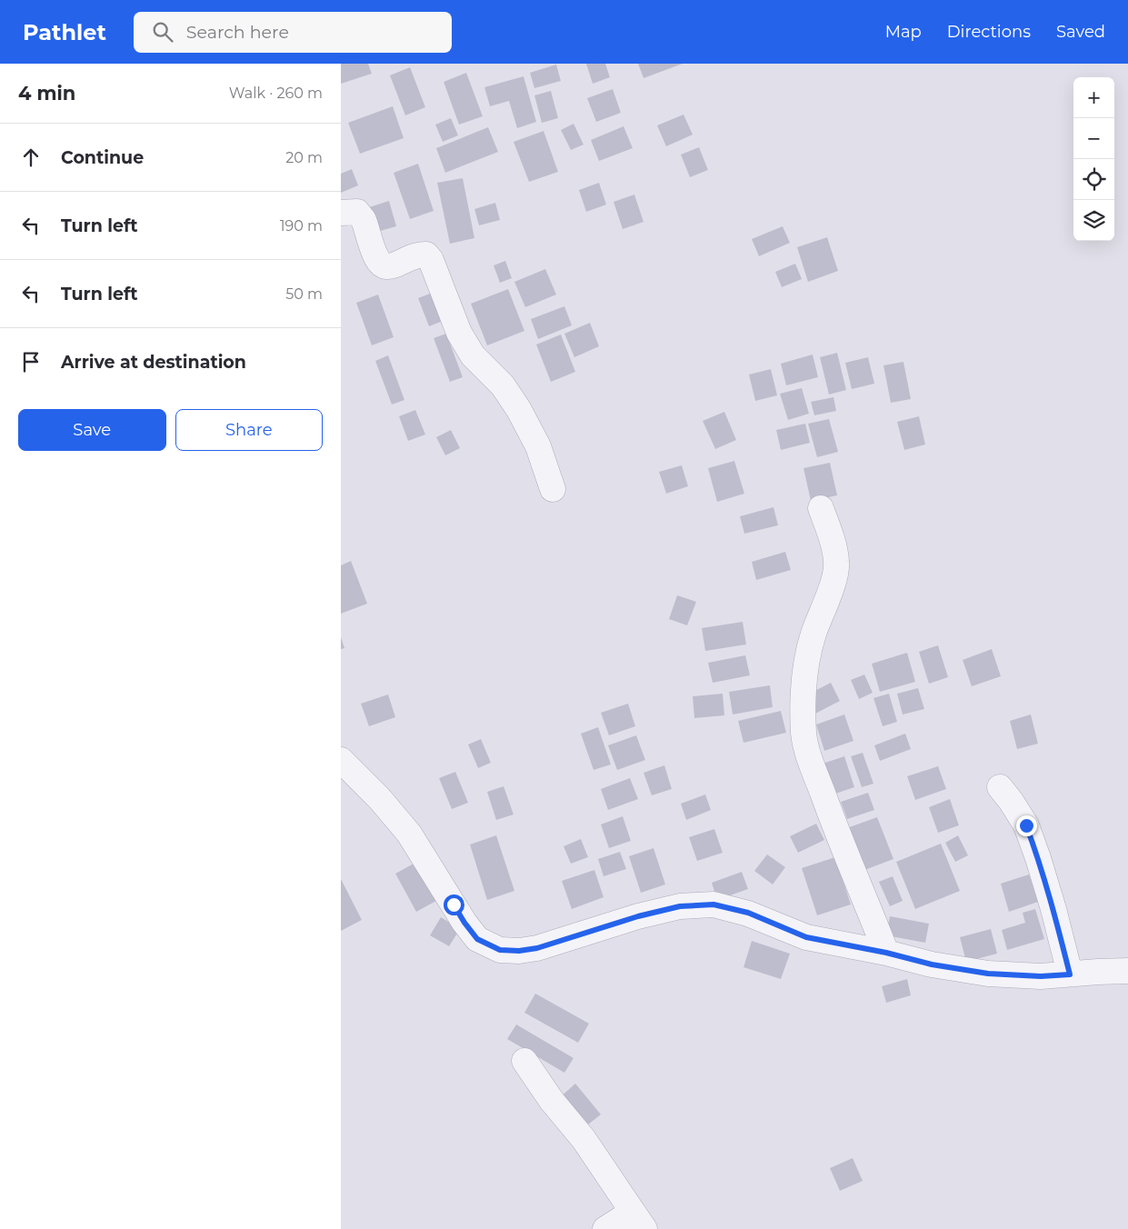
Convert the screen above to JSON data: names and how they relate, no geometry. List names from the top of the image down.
{
  "page": {
    "header": "Pathlet",
    "search": "Search here",
    "nav": ["Map", "Directions", "Saved"],
    "heading": ["4 min", "Walk · 260 m"],
    "map_buttons": ["+", "−"],
    "list": [
      ["Continue", "20 m"],
      ["Turn left", "190 m"],
      ["Turn left", "50 m"],
      "Arrive at destination"
    ],
    "buttons": ["Save", "Share"]
  }
}
